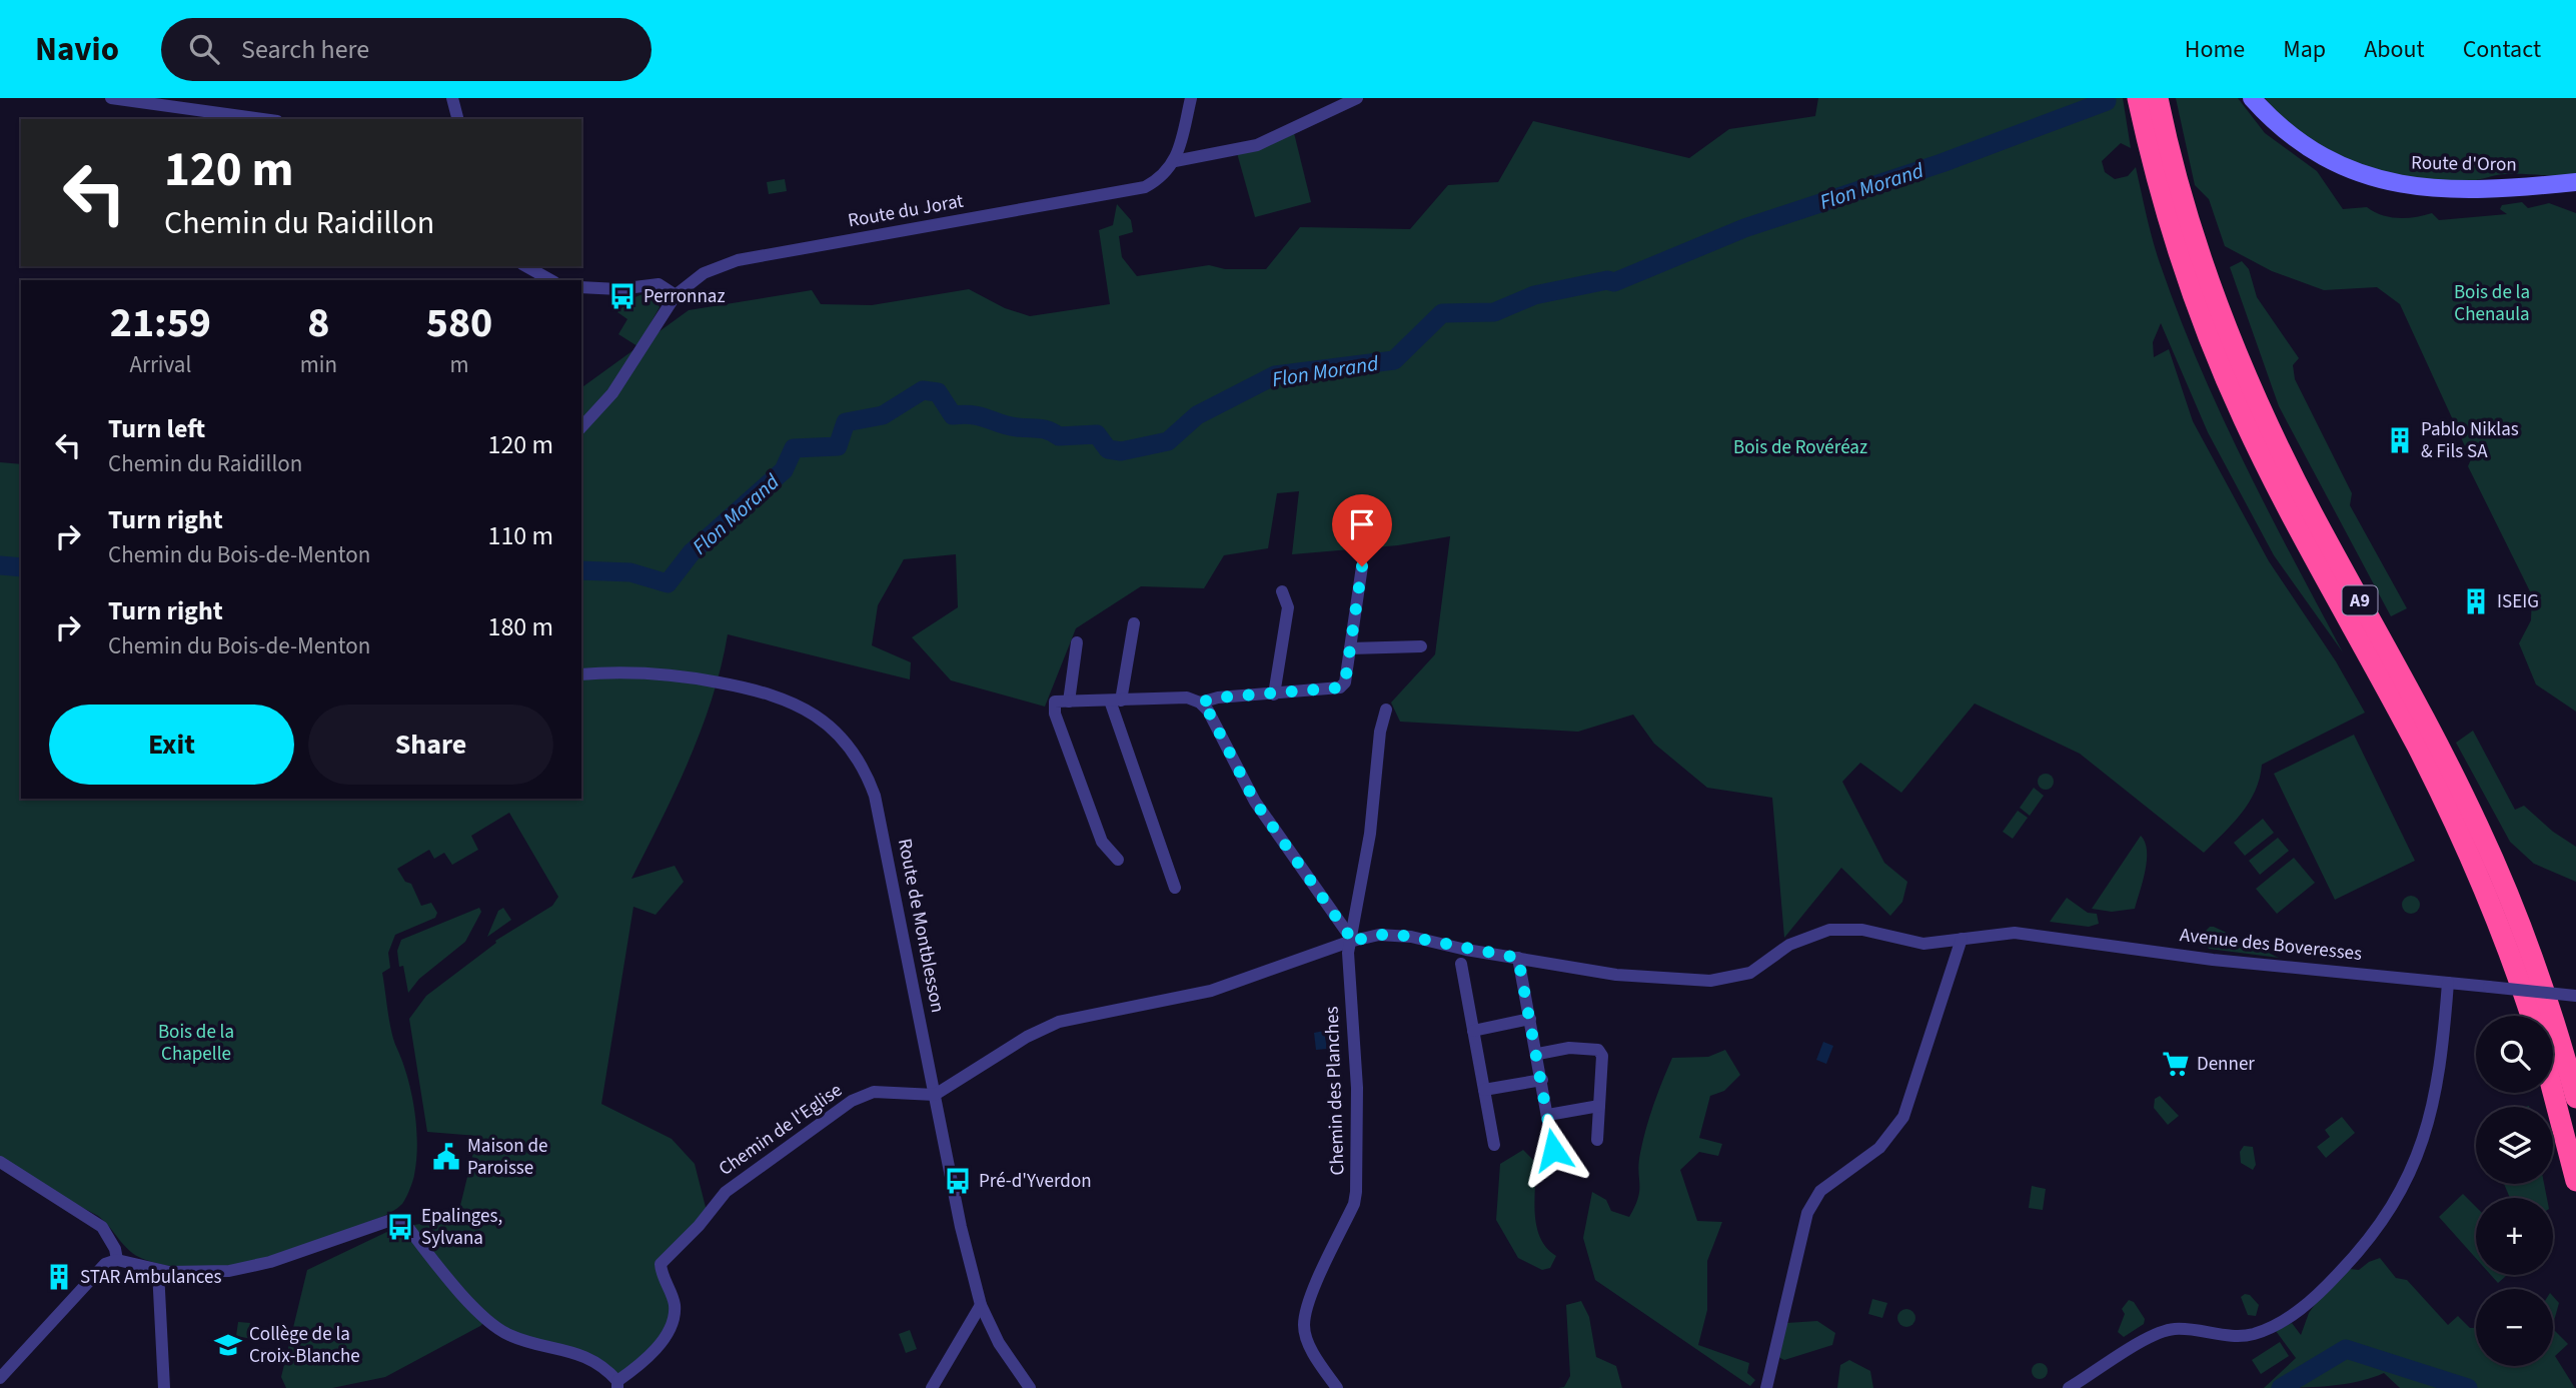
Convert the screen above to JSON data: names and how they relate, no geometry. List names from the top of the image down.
{
  "streets": {
    "highway": ["A9"],
    "main road": ["Route d'Oron"],
    "street": [
      "Route du Jorat",
      "Route de Montblesson",
      "Avenue des Boveresses",
      "Chemin des Planches",
      "Chemin de l'Eglise"
    ]
  },
  "crossings": [
    ["Route de Montblesson", "Avenue des Boveresses"],
    ["Route de Montblesson", "Chemin de l'Eglise"],
    ["Avenue des Boveresses", "Chemin des Planches"],
    ["Avenue des Boveresses", "Chemin de l'Eglise"]
  ],
  "water": ["Flon Morand"],
  "parks": ["Bois de la Chenaula", "Bois de Rovéréaz", "Bois de la Chapelle"],
  "places": {
    "bus stop": ["Perronnaz", "Pré-d'Yverdon", "Epalinges, Sylvana"],
    "building": ["Pablo Niklas & Fils SA", "ISEIG", "STAR Ambulances"],
    "supermarket": ["Denner"],
    "public building": ["Maison de Paroisse"],
    "school or university": ["Collège de la Croix-Blanche"]
  },
  "page": {
    "header": "Navio",
    "search": "Search here",
    "nav": [
      "Home",
      "Map",
      "About",
      "Contact"
    ],
    "turn": ["120 m", "Chemin du Raidillon"],
    "eta": [
      "21:59",
      "Arrival",
      "8",
      "min",
      "580",
      "m"
    ],
    "list": [
      {
        "name": "Turn left",
        "note": "Chemin du Raidillon",
        "value": "120 m"
      },
      {
        "name": "Turn right",
        "note": "Chemin du Bois-de-Menton",
        "value": "110 m"
      },
      {
        "name": "Turn right",
        "note": "Chemin du Bois-de-Menton",
        "value": "180 m"
      }
    ],
    "buttons": ["Exit", "Share"],
    "map_buttons": ["+", "−"]
  }
}
